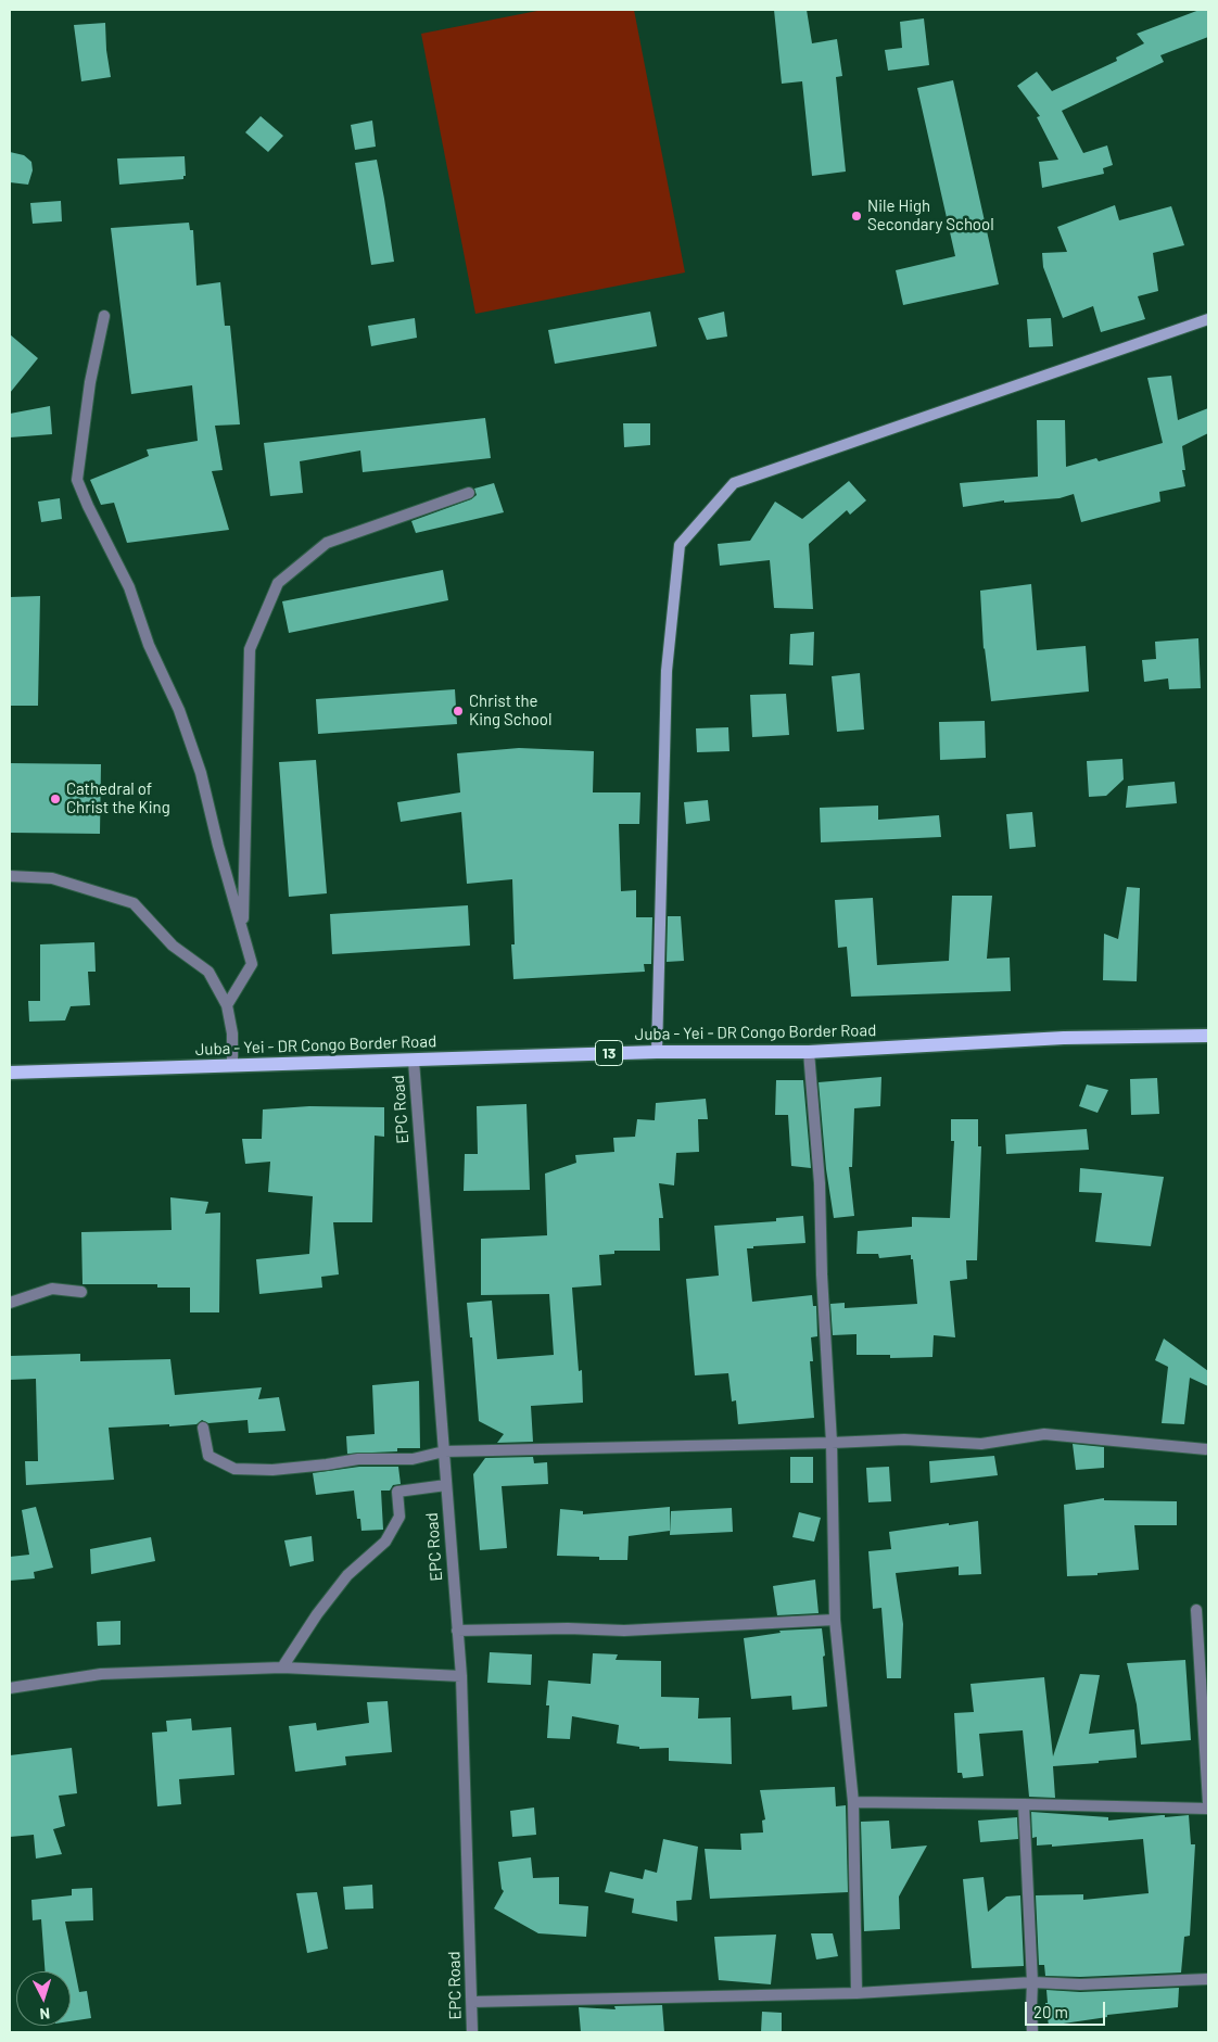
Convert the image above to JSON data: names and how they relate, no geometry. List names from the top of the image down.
{
  "streets": {
    "main road": ["Juba - Yei - DR Congo Border Road", "13"],
    "street": ["EPC Road"]
  },
  "crossings": [
    ["Juba - Yei - DR Congo Border Road", "EPC Road"]
  ],
  "places": ["Nile High Secondary School", "Christ the King School", "Cathedral of Christ the King"],
  "scale_bar": "20 m",
  "north": "bottom"
}
